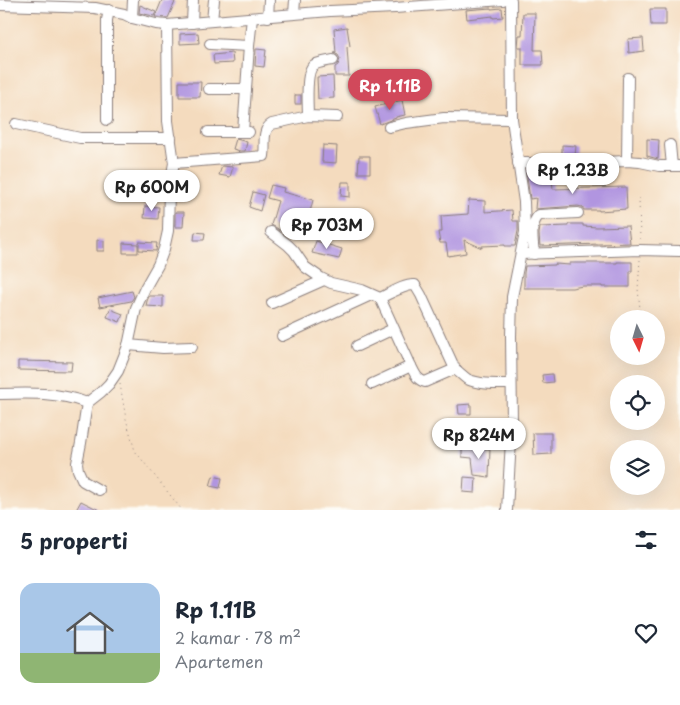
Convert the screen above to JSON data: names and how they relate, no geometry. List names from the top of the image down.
{
  "north": "bottom",
  "page": {
    "price": [
      "Rp 1.11B",
      "Rp 1.23B",
      "Rp 600M",
      "Rp 703M",
      "Rp 824M"
    ],
    "heading": "5 properti",
    "list": [
      {
        "name": "Rp 1.11B",
        "note": "2 kamar · 78 m² · Apartemen"
      }
    ]
  }
}
